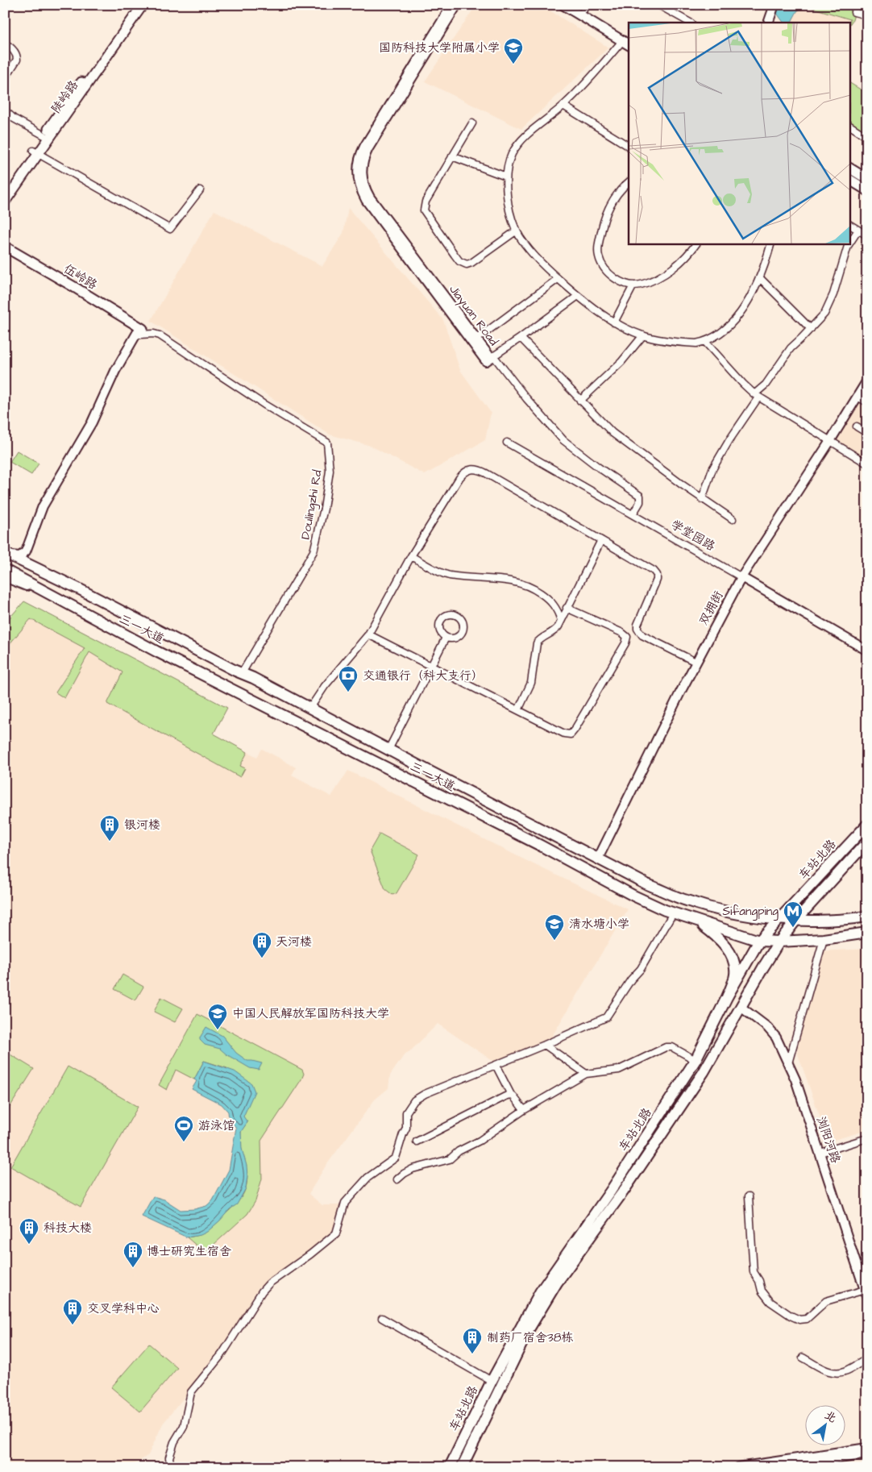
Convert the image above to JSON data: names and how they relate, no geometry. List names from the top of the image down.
{
  "streets": {
    "main road": [
      "陡岭路",
      "伍岭路",
      "三一大道",
      "车站北路"
    ],
    "street": [
      "Jiayuan Road",
      "Doulingzhi Rd",
      "学堂园路",
      "双拥街",
      "浏阳河路"
    ]
  },
  "crossings": [
    ["伍岭路", "Doulingzhi Rd"],
    ["Doulingzhi Rd", "三一大道"],
    ["学堂园路", "双拥街"],
    ["双拥街", "三一大道"],
    ["三一大道", "车站北路"],
    ["车站北路", "浏阳河路"]
  ],
  "places": {
    "school or university": ["国防科技大学附属小学", "清水塘小学", "中国人民解放军国防科技大学"],
    "bank": ["交通银行（科大支行）"],
    "building": [
      "银河楼",
      "天河楼",
      "科技大楼",
      "博士研究生宿舍",
      "交叉学科中心",
      "制药厂宿舍38栋"
    ],
    "metro station": ["Sifangping"],
    "sports": ["游泳馆"]
  },
  "north": "top right"
}
